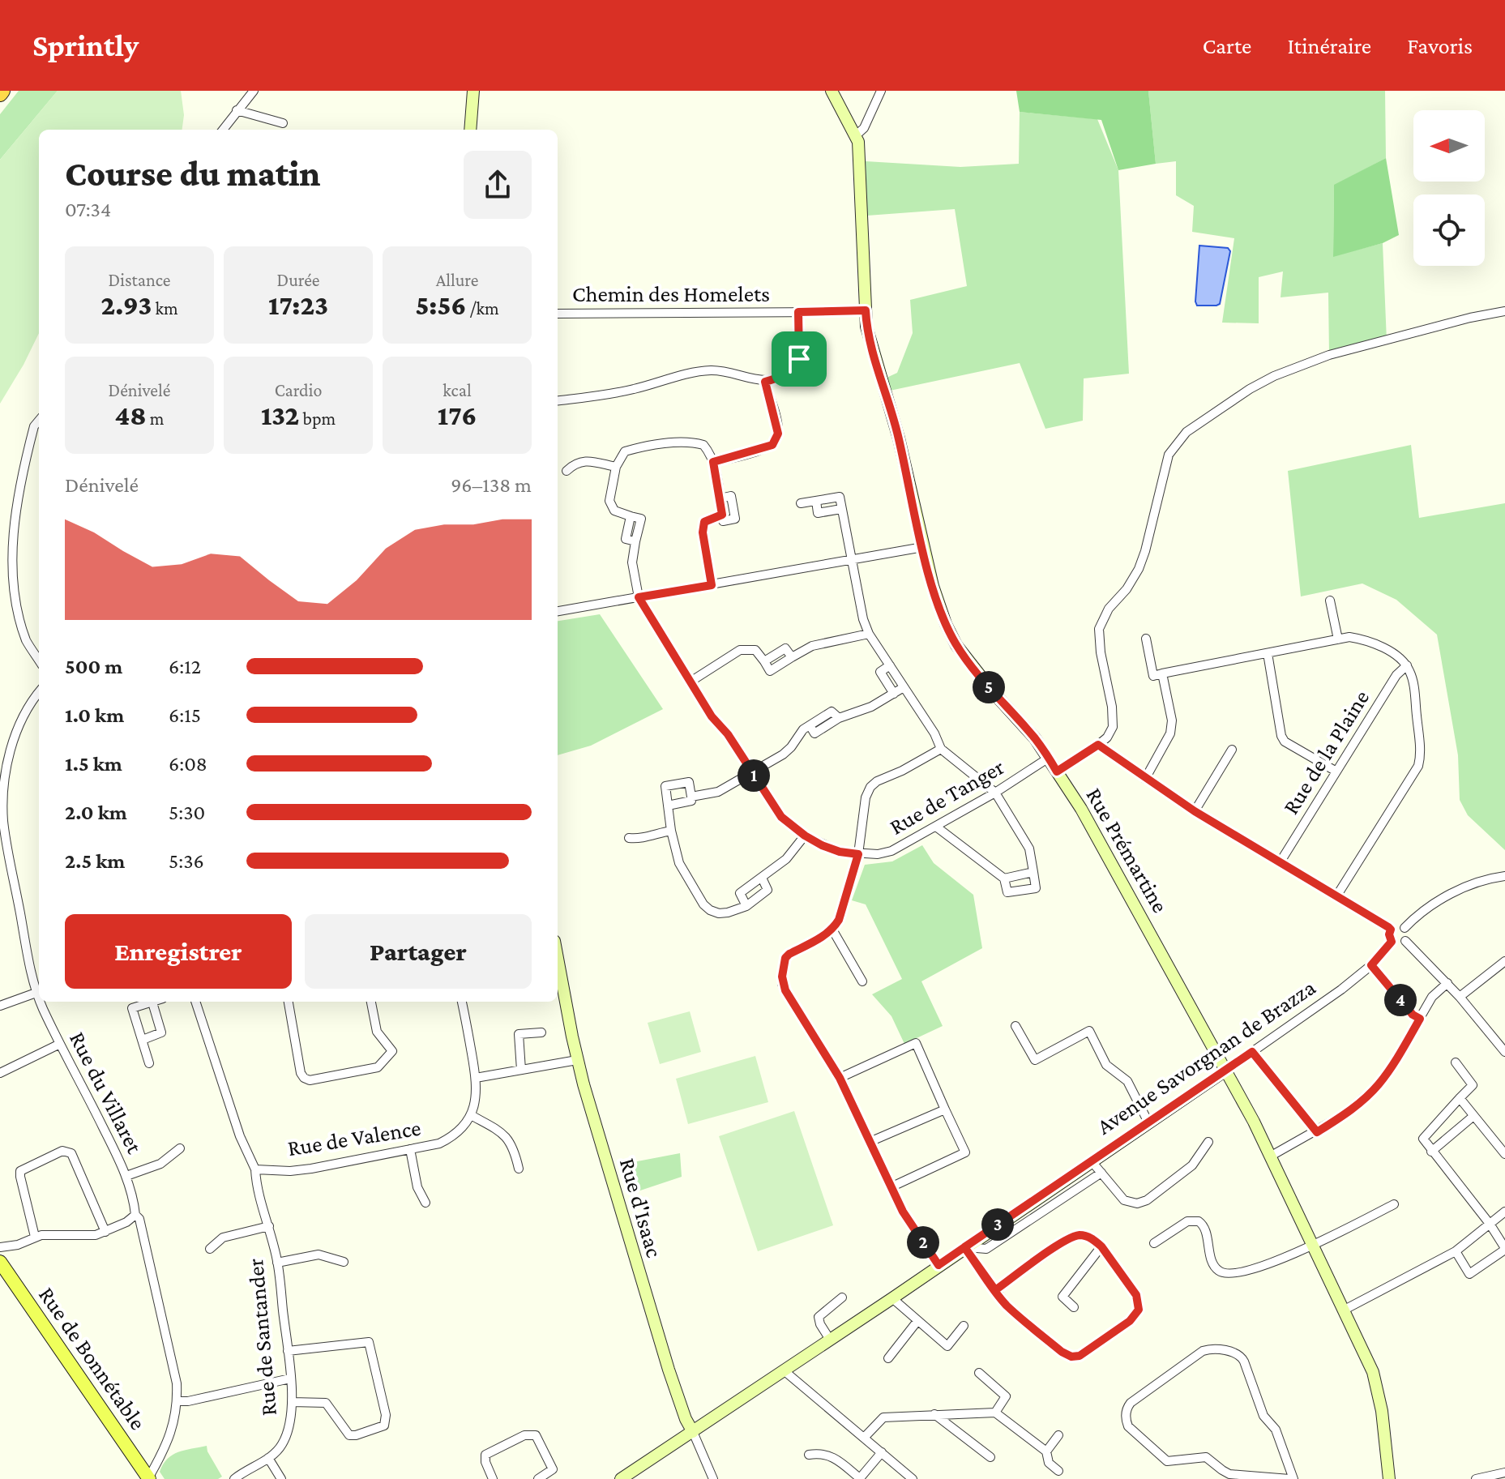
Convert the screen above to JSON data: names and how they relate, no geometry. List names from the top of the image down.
{
  "streets": {
    "main road": ["Rue de Bonnétable"],
    "street": [
      "Chemin des Homelets",
      "Rue de la Plaine",
      "Rue de Tanger",
      "Rue Prémartine",
      "Avenue Savorgnan de Brazza",
      "Rue du Villaret",
      "Rue de Valence",
      "Rue d'Isaac",
      "Rue de Santander"
    ]
  },
  "crossings": [
    ["Chemin des Homelets", "Rue Prémartine"],
    ["Rue de Tanger", "Rue Prémartine"],
    ["Rue Prémartine", "Avenue Savorgnan de Brazza"],
    ["Avenue Savorgnan de Brazza", "Rue d'Isaac"],
    ["Rue du Villaret", "Rue de Bonnétable"],
    ["Rue de Valence", "Rue de Santander"]
  ],
  "north": "left",
  "page": {
    "header": "Sprintly",
    "nav": ["Carte", "Itinéraire", "Favoris"],
    "heading": ["Course du matin", "07:34"],
    "stats": [
      ["Distance", "2.93 km"],
      ["Durée", "17:23"],
      ["Allure", "5:56 /km"],
      ["Dénivelé", "48 m"],
      ["Cardio", "132 bpm"],
      ["kcal", "176"]
    ],
    "chart": ["Dénivelé", "96–138 m"],
    "list": [
      {
        "name": "500 m",
        "note": "6:12"
      },
      {
        "name": "1.0 km",
        "note": "6:15"
      },
      {
        "name": "1.5 km",
        "note": "6:08"
      },
      {
        "name": "2.0 km",
        "note": "5:30"
      },
      {
        "name": "2.5 km",
        "note": "5:36"
      }
    ],
    "pins": [
      "5",
      "1",
      "4",
      "3",
      "2"
    ],
    "buttons": ["Enregistrer", "Partager"]
  }
}
